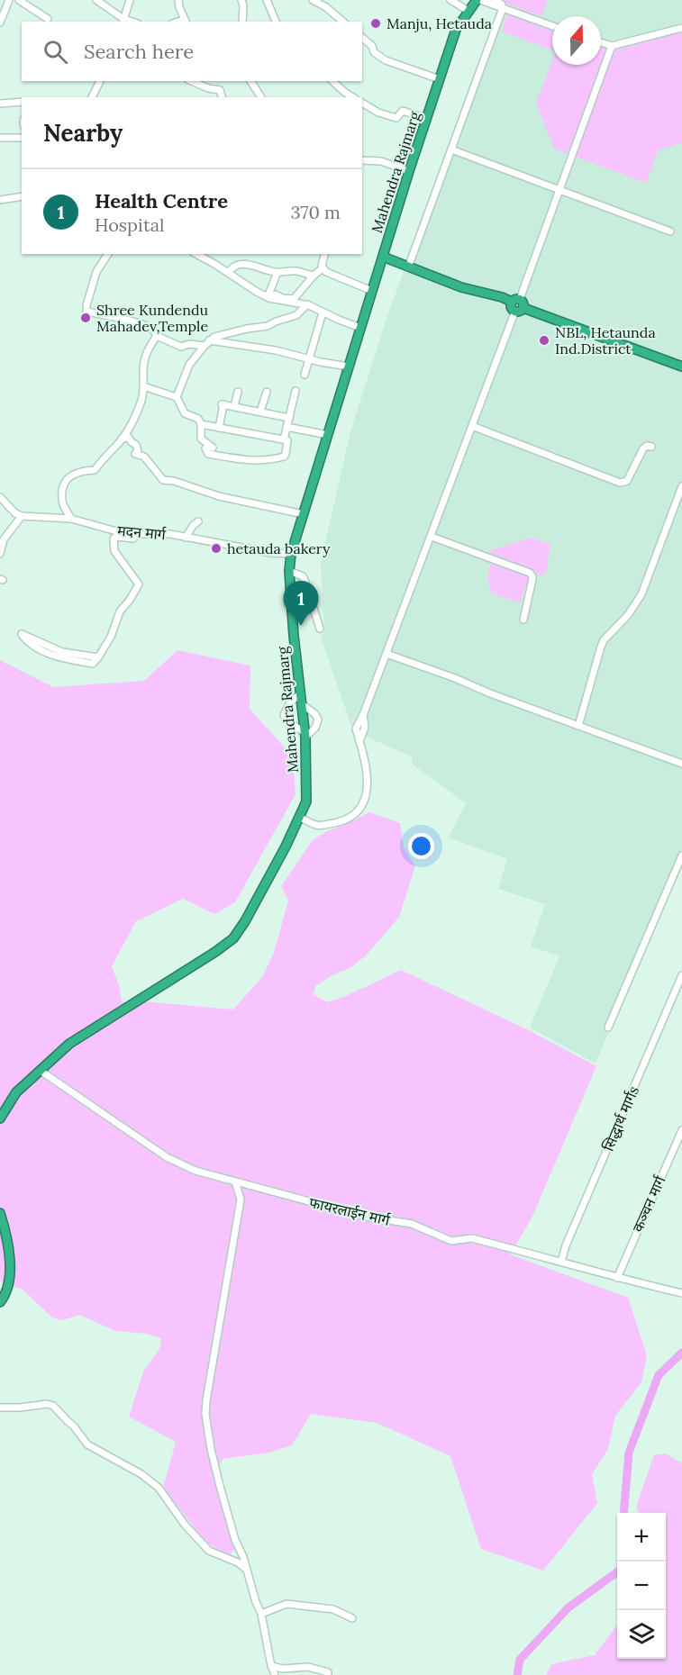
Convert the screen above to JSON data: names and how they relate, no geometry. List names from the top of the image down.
{
  "streets": {
    "highway": ["Mahendra Rajmarg"],
    "street": [
      "मदन मार्ग",
      "सिद्धार्थ मार्गs",
      "कञ्चन मार्ग",
      "फायरलाईन मार्ग"
    ]
  },
  "crossings": [
    ["Mahendra Rajmarg", "मदन मार्ग"],
    ["Mahendra Rajmarg", "फायरलाईन मार्ग"],
    ["सिद्धार्थ मार्गs", "फायरलाईन मार्ग"],
    ["कञ्चन मार्ग", "फायरलाईन मार्ग"]
  ],
  "places": [
    "Manju, Hetauda",
    "Shree Kundendu Mahadev,Temple",
    "NBL, Hetaunda Ind.District",
    "hetauda bakery"
  ],
  "north": "top",
  "page": {
    "search": "Search here",
    "heading": "Nearby",
    "list": [
      {
        "mark": "1",
        "name": "Health Centre",
        "note": "Hospital",
        "value": "370 m"
      }
    ],
    "pins": "1",
    "map_buttons": ["+", "−"]
  }
}
